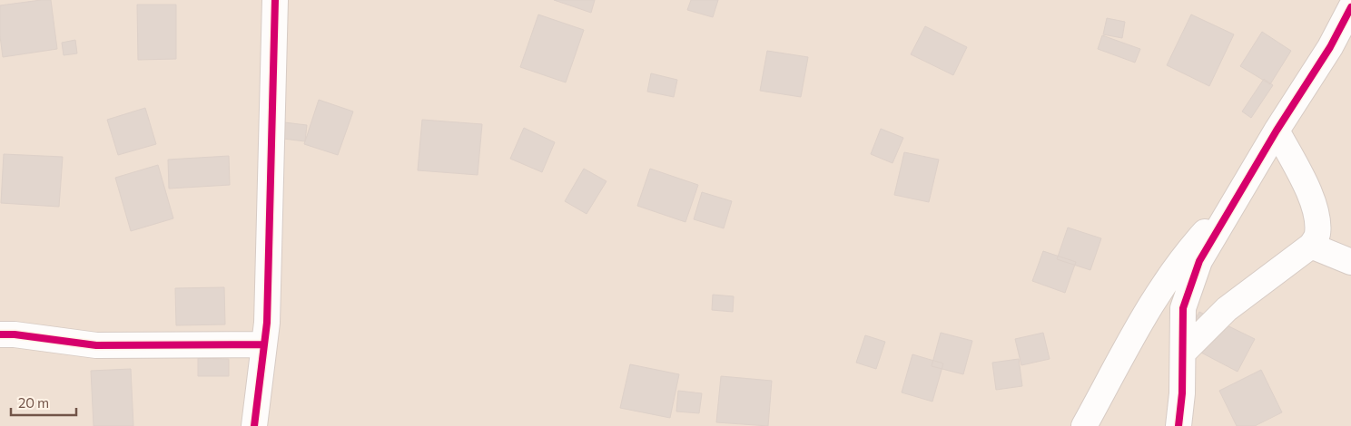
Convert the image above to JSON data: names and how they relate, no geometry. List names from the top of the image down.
{
  "scale_bar": "20 m"
}
